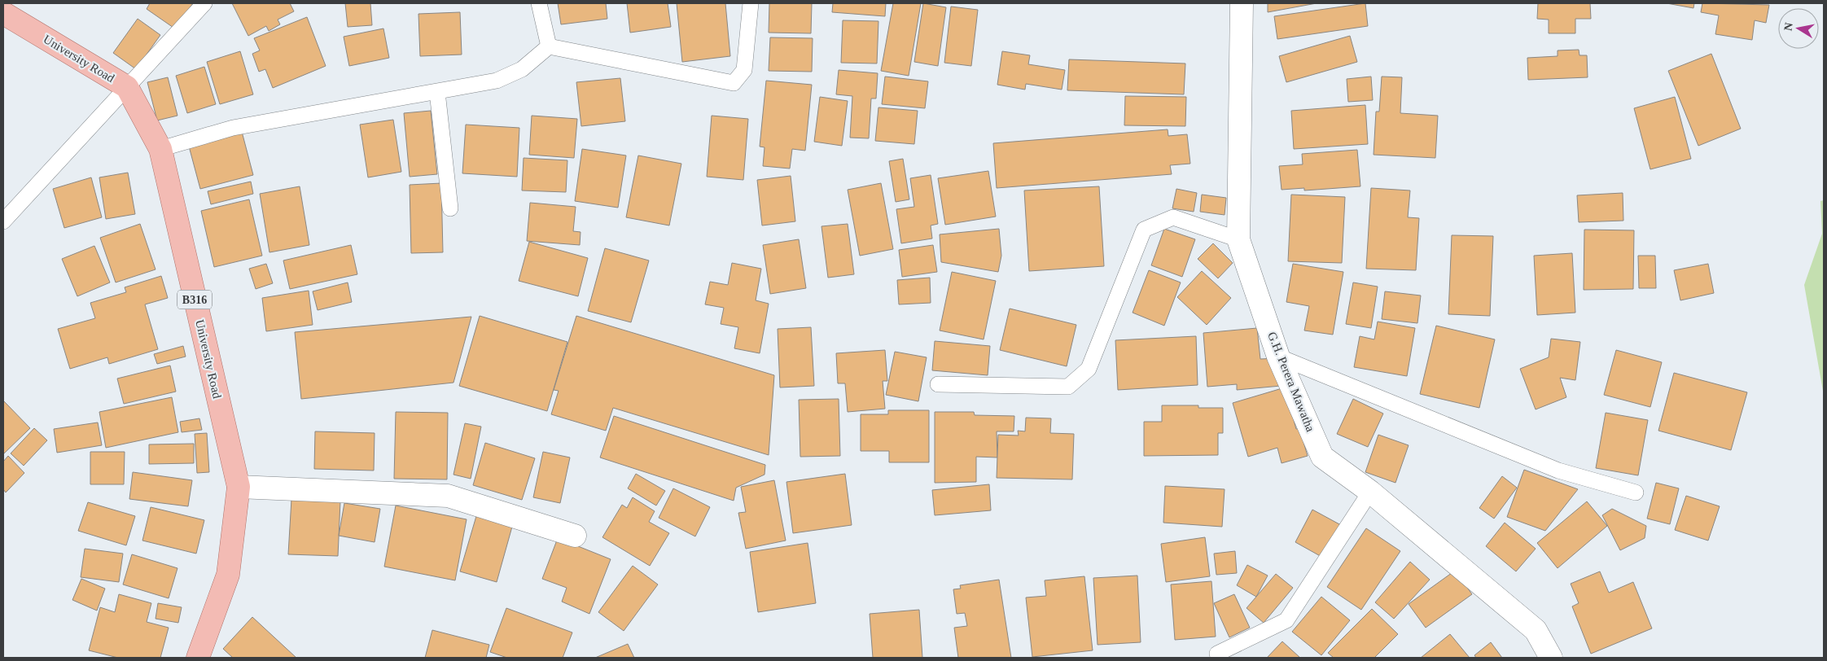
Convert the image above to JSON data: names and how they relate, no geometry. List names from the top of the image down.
{
  "streets": {
    "main road": ["University Road", "B316"],
    "street": ["G.H. Perera Mawatha"]
  },
  "north": "left"
}
